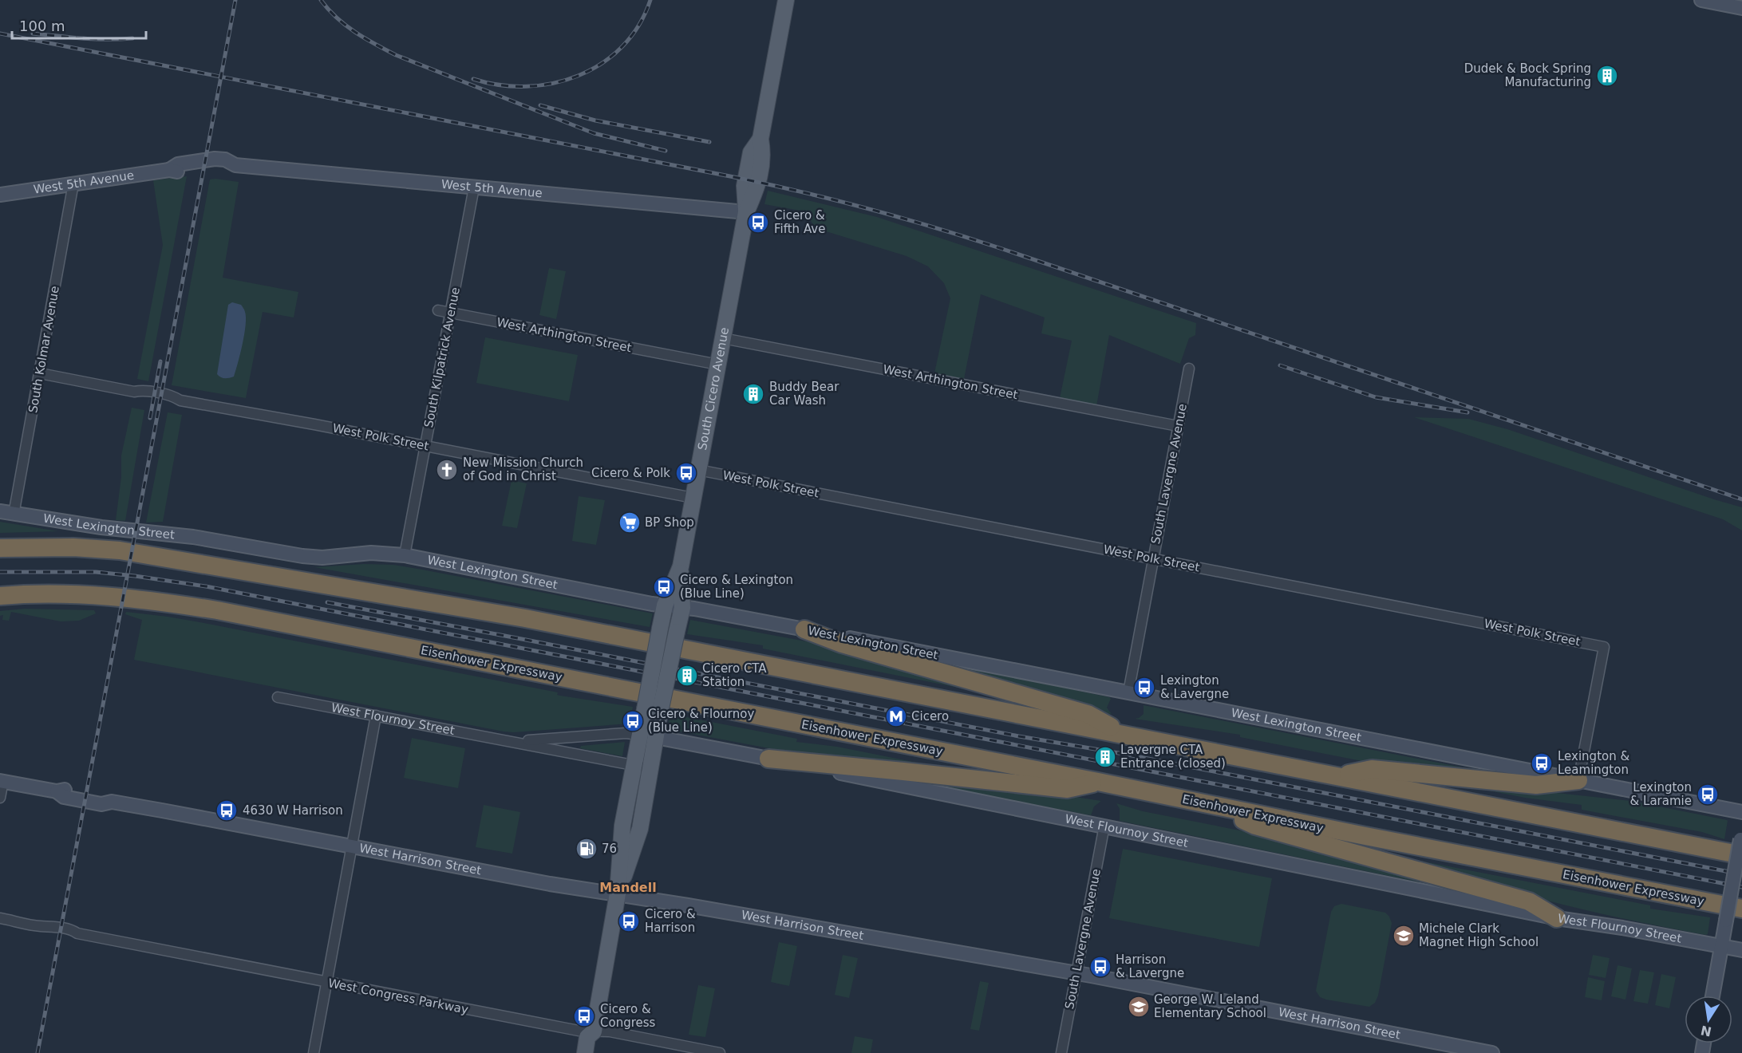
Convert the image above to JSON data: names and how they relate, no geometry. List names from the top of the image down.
{
  "streets": {
    "highway": ["Eisenhower Expressway"],
    "main road": ["South Cicero Avenue"],
    "street": [
      "West 5th Avenue",
      "West Arthington Street",
      "South Kolmar Avenue",
      "South Kilpatrick Avenue",
      "West Polk Street",
      "South Lavergne Avenue",
      "West Lexington Street",
      "West Flournoy Street",
      "West Harrison Street",
      "West Congress Parkway"
    ]
  },
  "crossings": [
    ["West 5th Avenue", "South Kolmar Avenue"],
    ["West 5th Avenue", "South Kilpatrick Avenue"],
    ["West 5th Avenue", "South Cicero Avenue"],
    ["West Arthington Street", "South Kilpatrick Avenue"],
    ["West Arthington Street", "South Cicero Avenue"],
    ["West Arthington Street", "South Lavergne Avenue"],
    ["South Kolmar Avenue", "West Polk Street"],
    ["South Kolmar Avenue", "West Lexington Street"],
    ["South Kilpatrick Avenue", "West Polk Street"],
    ["South Kilpatrick Avenue", "West Lexington Street"],
    ["South Cicero Avenue", "West Polk Street"],
    ["South Cicero Avenue", "West Lexington Street"],
    ["South Cicero Avenue", "West Flournoy Street"],
    ["South Cicero Avenue", "West Harrison Street"],
    ["South Cicero Avenue", "West Congress Parkway"],
    ["West Polk Street", "South Lavergne Avenue"],
    ["West Polk Street", "West Lexington Street"],
    ["South Lavergne Avenue", "West Lexington Street"],
    ["South Lavergne Avenue", "West Flournoy Street"],
    ["South Lavergne Avenue", "West Harrison Street"]
  ],
  "districts": ["Mandell"],
  "places": {
    "building": [
      "Dudek & Bock Spring Manufacturing",
      "Buddy Bear Car Wash",
      "Cicero CTA Station",
      "Lavergne CTA Entrance (closed)"
    ],
    "bus stop": [
      "Cicero & Fifth Ave",
      "Cicero & Polk",
      "Cicero & Lexington (Blue Line)",
      "Lexington & Lavergne",
      "Cicero & Flournoy (Blue Line)",
      "Lexington & Leamington",
      "Lexington & Laramie",
      "4630 W Harrison",
      "Cicero & Harrison",
      "Harrison & Lavergne",
      "Cicero & Congress"
    ],
    "church": ["New Mission Church of God in Christ"],
    "supermarket": ["BP Shop"],
    "metro station": ["Cicero"],
    "fuel station": ["76"],
    "school or university": ["Michele Clark Magnet High School", "George W. Leland Elementary School"]
  },
  "scale_bar": "100 m",
  "north": "bottom"
}
